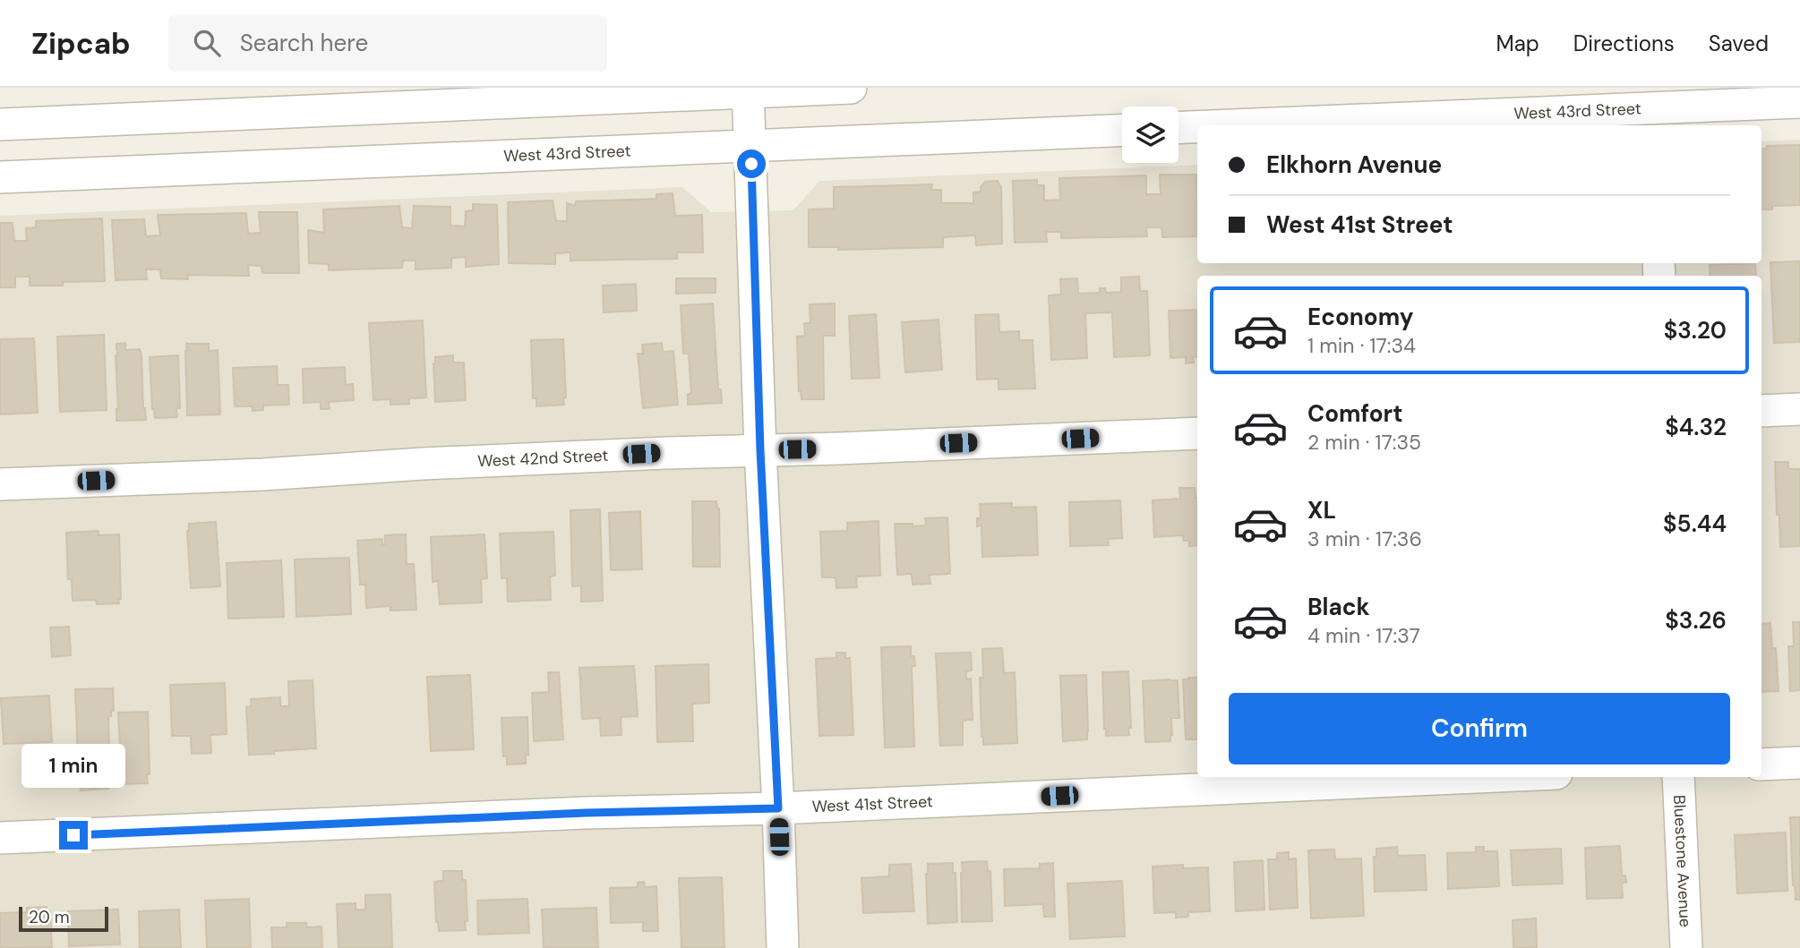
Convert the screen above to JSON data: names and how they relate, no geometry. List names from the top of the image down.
{
  "streets": {
    "street": [
      "West 43rd Street",
      "West 42nd Street",
      "West 41st Street",
      "Bluestone Avenue"
    ]
  },
  "scale_bar": "20 m",
  "page": {
    "header": "Zipcab",
    "search": "Search here",
    "nav": ["Map", "Directions", "Saved"],
    "banner": ["Elkhorn Avenue", "West 41st Street"],
    "list": [
      {
        "name": "Economy",
        "note": "1 min · 17:34",
        "value": "$3.20"
      },
      {
        "name": "Comfort",
        "note": "2 min · 17:35",
        "value": "$4.32"
      },
      {
        "name": "XL",
        "note": "3 min · 17:36",
        "value": "$5.44"
      },
      {
        "name": "Black",
        "note": "4 min · 17:37",
        "value": "$3.26"
      }
    ],
    "buttons": "Confirm",
    "bubble": "1 min",
    "scale": "20 m"
  }
}
